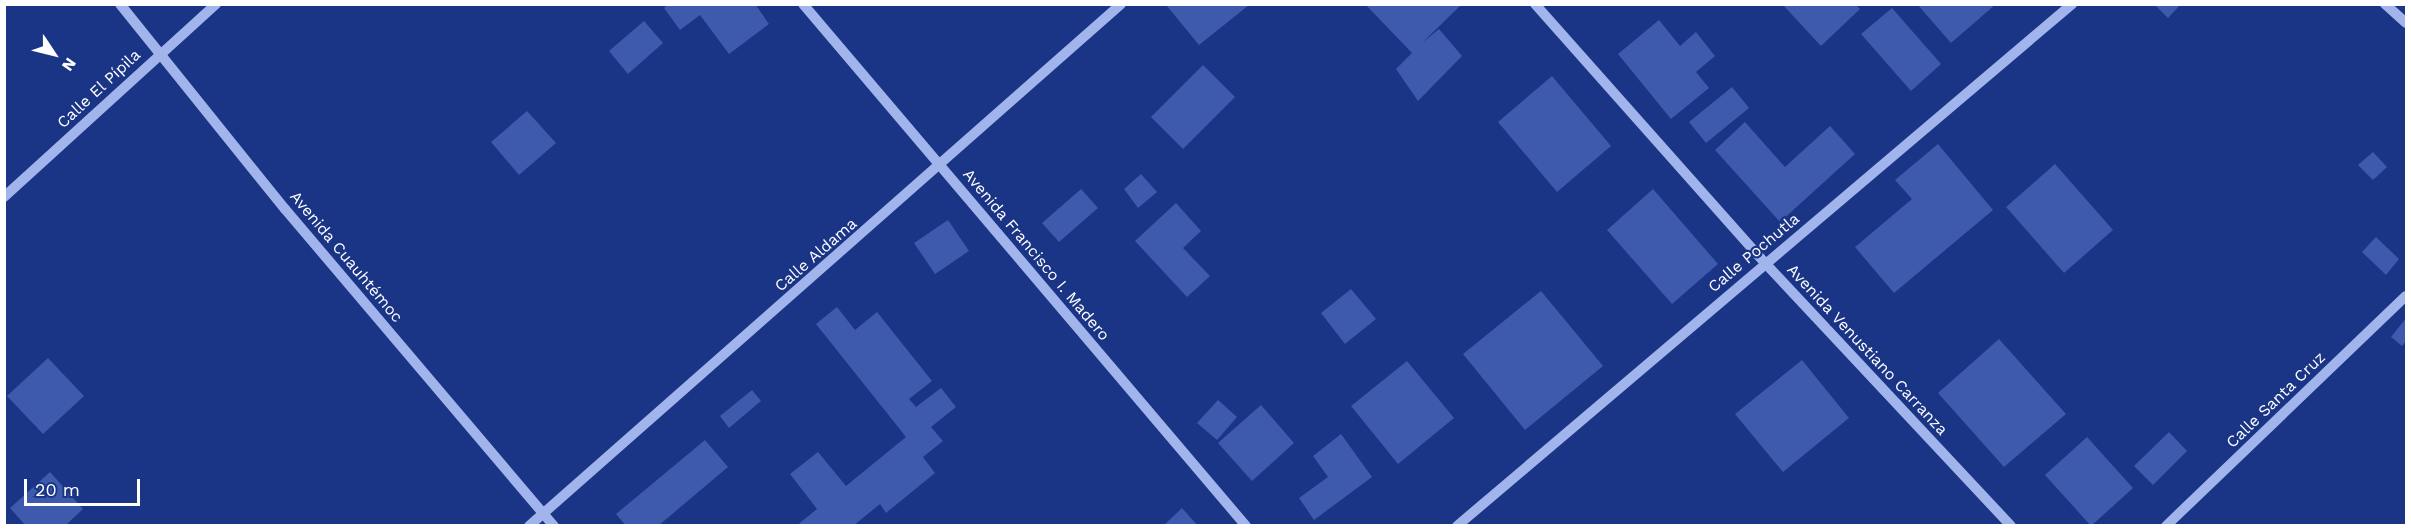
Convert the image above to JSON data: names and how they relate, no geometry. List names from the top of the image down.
{
  "streets": {
    "street": [
      "Calle El Pípila",
      "Calle Pochutla",
      "Calle Aldama",
      "Avenida Francisco I. Madero",
      "Avenida Cuauhtémoc",
      "Avenida Venustiano Carranza",
      "Calle Santa Cruz"
    ]
  },
  "crossings": [
    ["Calle El Pípila", "Avenida Cuauhtémoc"],
    ["Calle Pochutla", "Avenida Venustiano Carranza"],
    ["Calle Aldama", "Avenida Francisco I. Madero"],
    ["Calle Aldama", "Avenida Cuauhtémoc"]
  ],
  "scale_bar": "20 m",
  "north": "bottom right"
}
